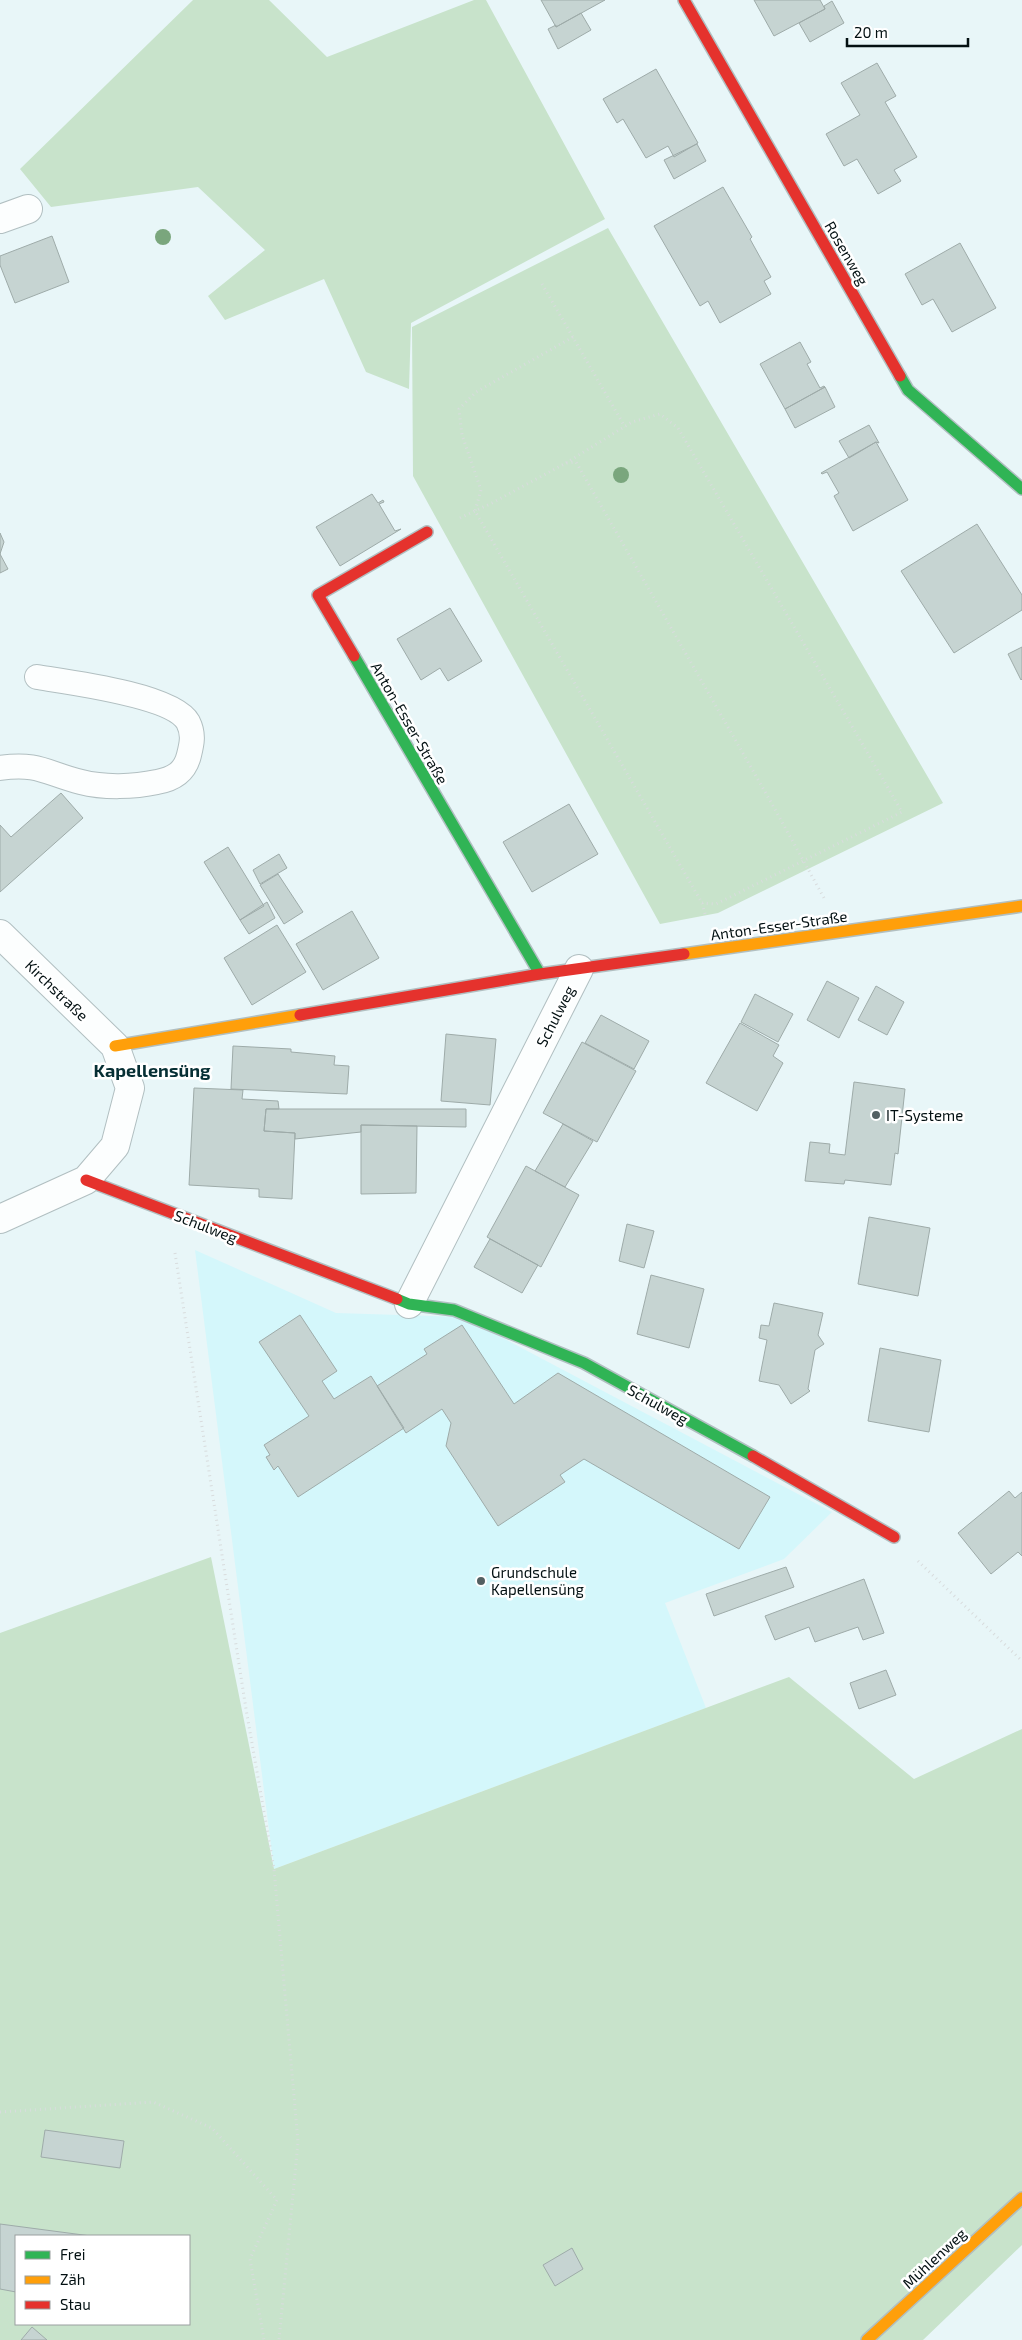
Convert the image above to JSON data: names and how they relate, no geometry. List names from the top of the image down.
{
  "streets": {
    "street": [
      "Rosenweg",
      "Anton-Esser-Straße",
      "Kirchstraße",
      "Schulweg",
      "Mühlenweg"
    ]
  },
  "crossings": [
    ["Anton-Esser-Straße", "Kirchstraße"],
    ["Anton-Esser-Straße", "Schulweg"]
  ],
  "districts": ["Kapellensüng"],
  "places": ["IT-Systeme", "Grundschule Kapellensüng"],
  "legend": ["Frei", "Zäh", "Stau"],
  "scale_bar": "20 m"
}
